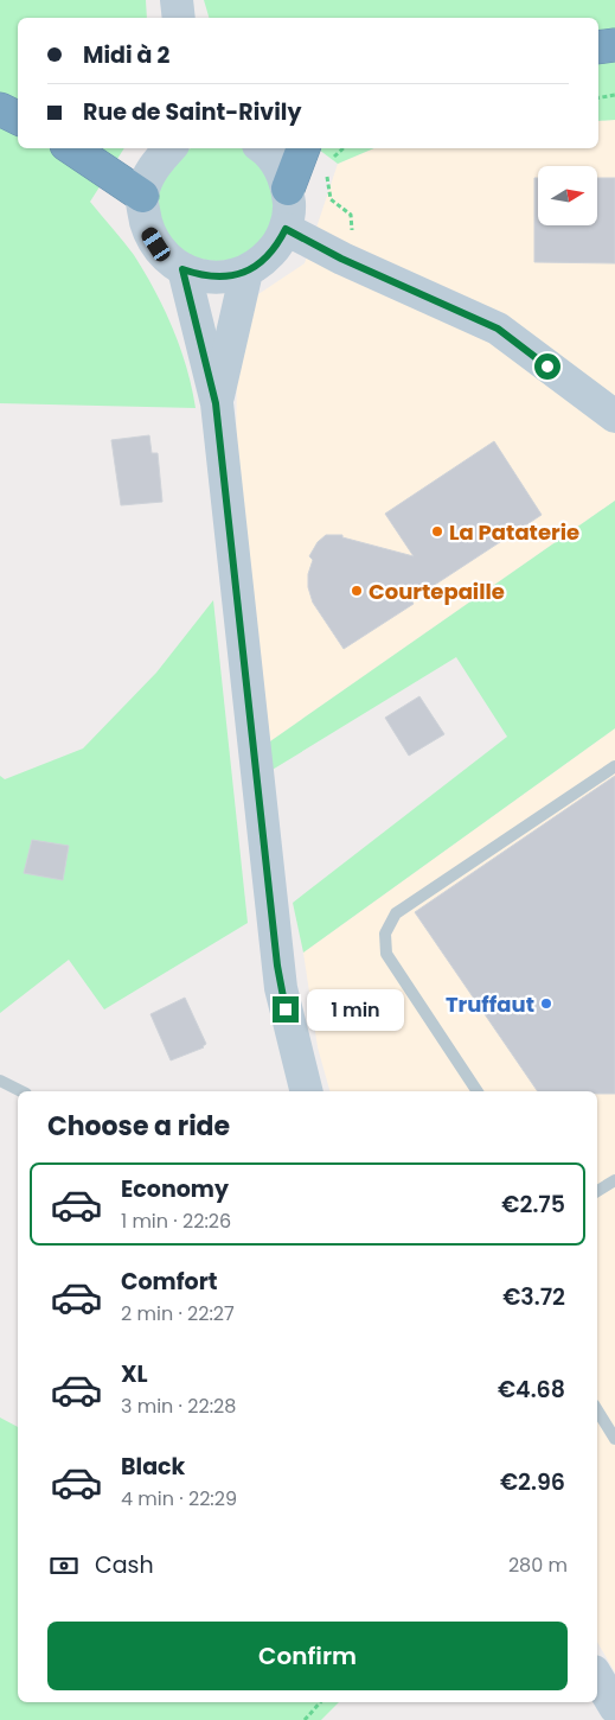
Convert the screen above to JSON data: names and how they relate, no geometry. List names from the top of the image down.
{
  "places": ["La Pataterie", "Courtepaille", "Truffaut"],
  "north": "right",
  "page": {
    "banner": ["Midi à 2", "Rue de Saint-Rivily"],
    "bubble": "1 min",
    "heading": "Choose a ride",
    "list": [
      {
        "name": "Economy",
        "note": "1 min · 22:26",
        "value": "€2.75"
      },
      {
        "name": "Comfort",
        "note": "2 min · 22:27",
        "value": "€3.72"
      },
      {
        "name": "XL",
        "note": "3 min · 22:28",
        "value": "€4.68"
      },
      {
        "name": "Black",
        "note": "4 min · 22:29",
        "value": "€2.96"
      }
    ],
    "pay": ["Cash", "280 m"],
    "buttons": "Confirm"
  }
}
